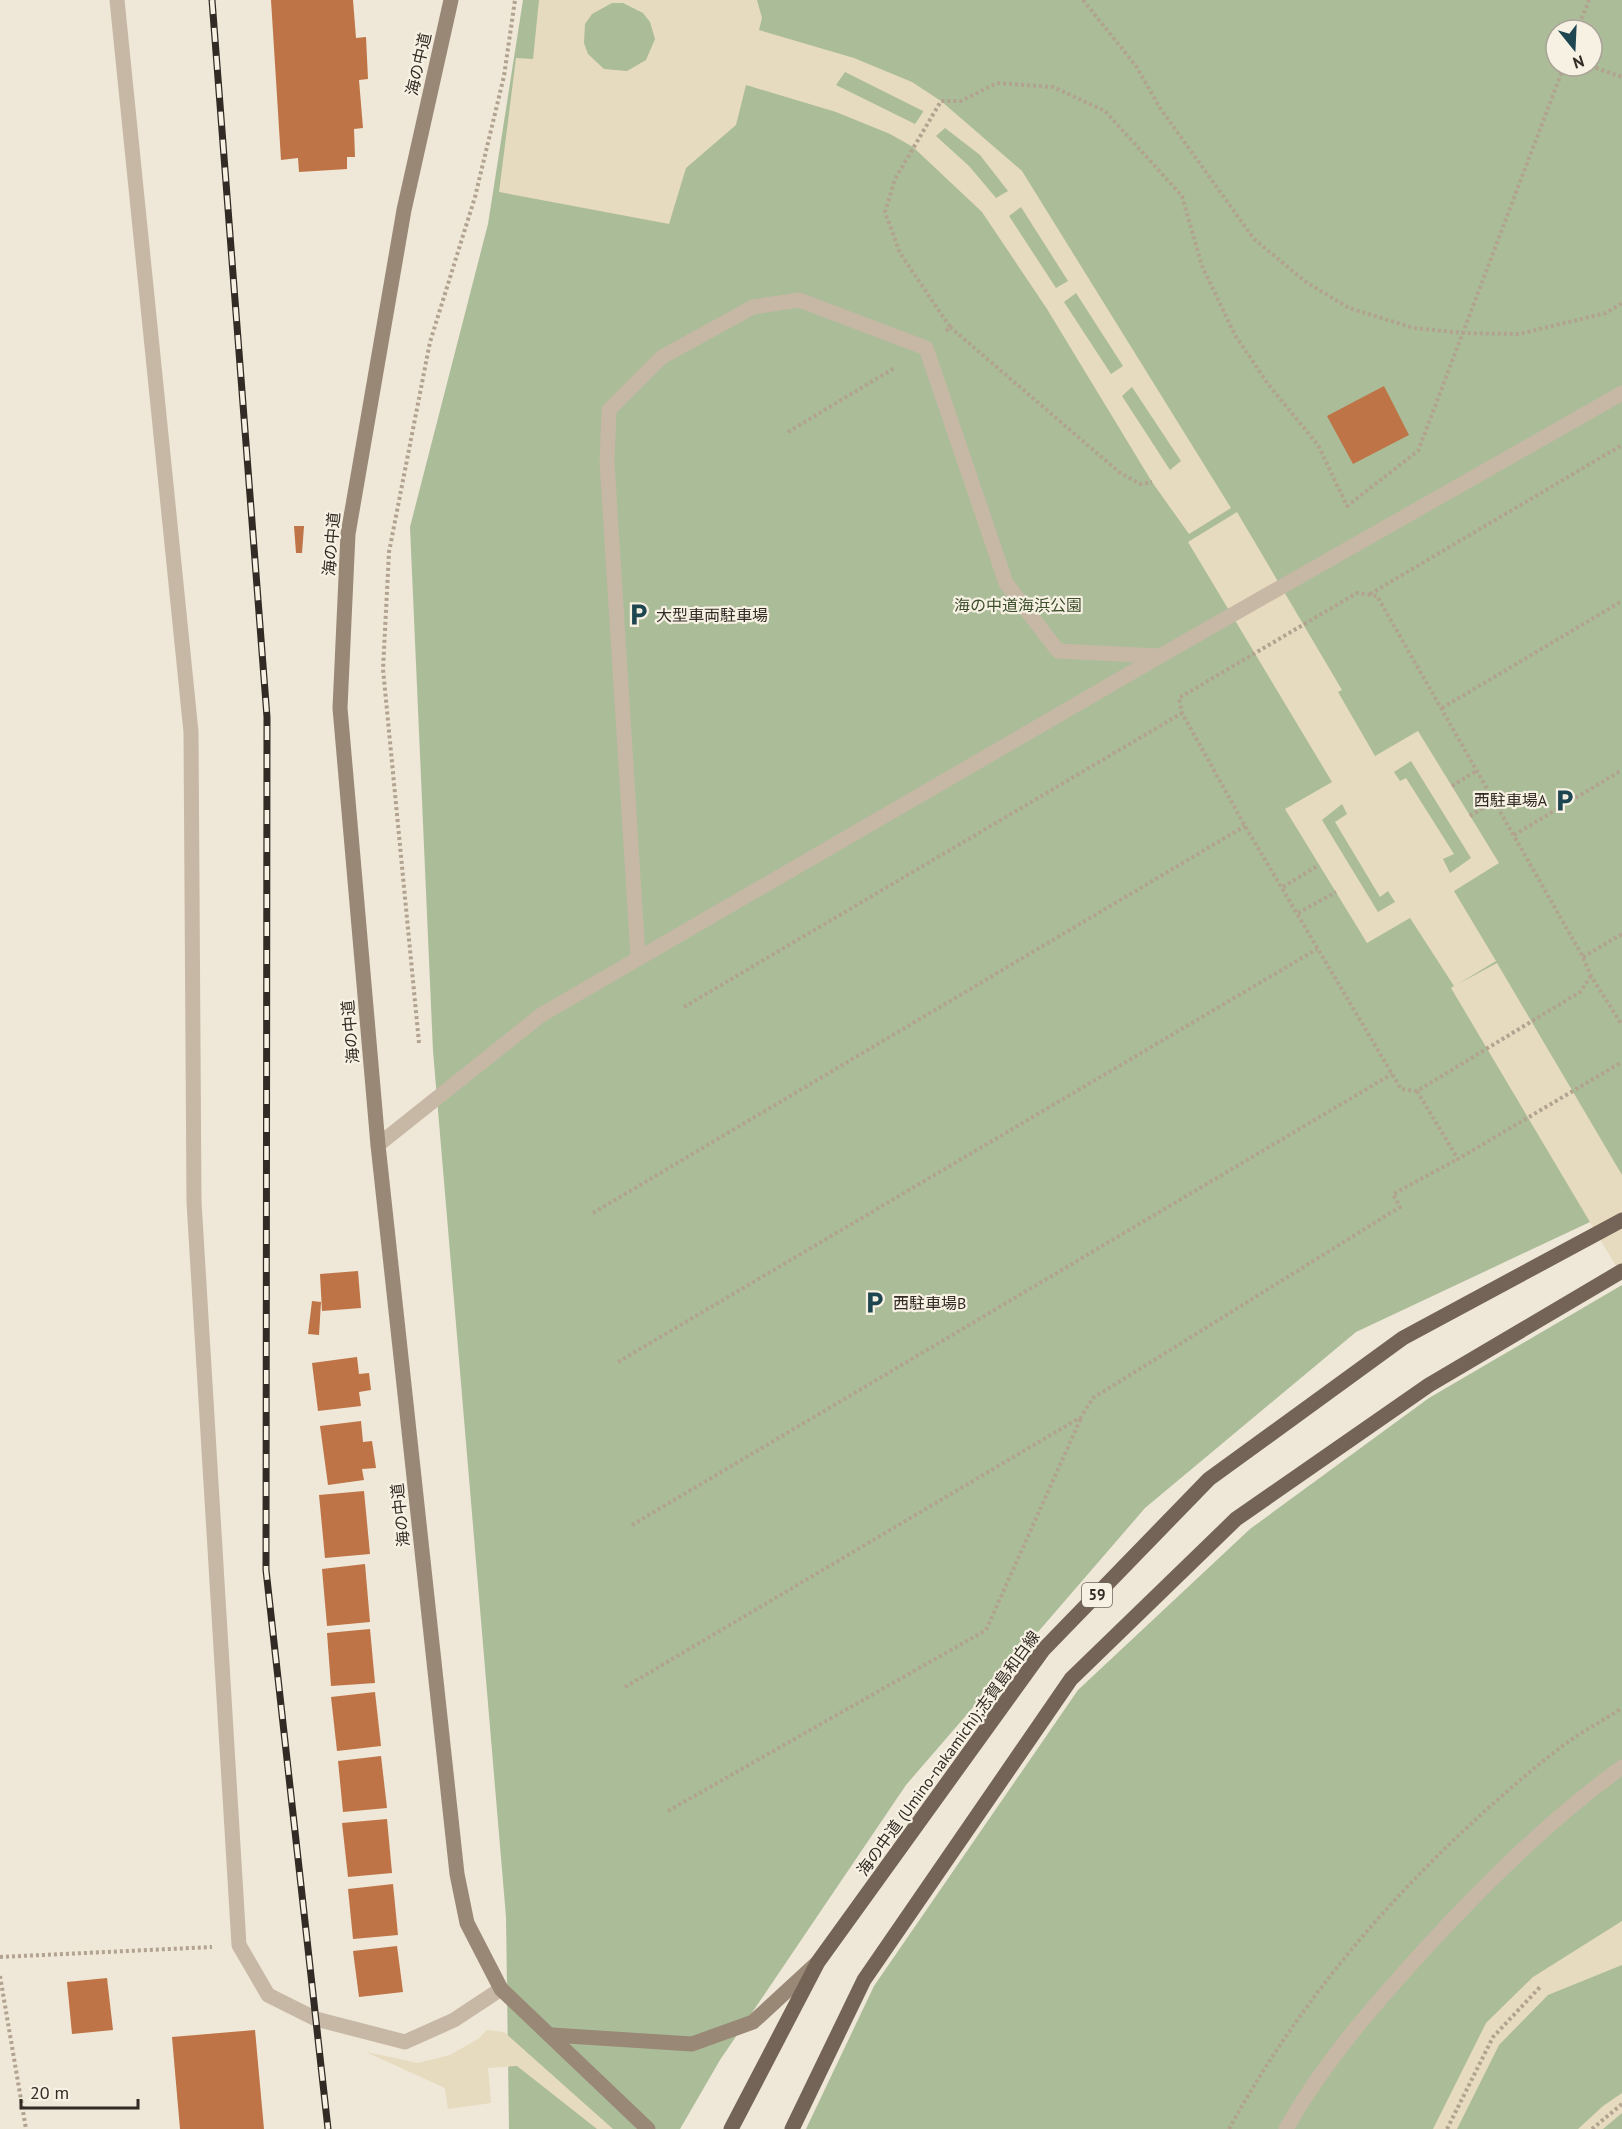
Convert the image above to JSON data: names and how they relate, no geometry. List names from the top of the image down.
{
  "streets": {
    "main road": ["59", "海の中道 (Umino-nakamichi);志賀島和白線"],
    "street": ["海の中道"]
  },
  "parks": ["海の中道海浜公園"],
  "places": {
    "parking": ["大型車両駐車場", "西駐車場A", "西駐車場B"]
  },
  "scale_bar": "20 m",
  "north": "bottom"
}
